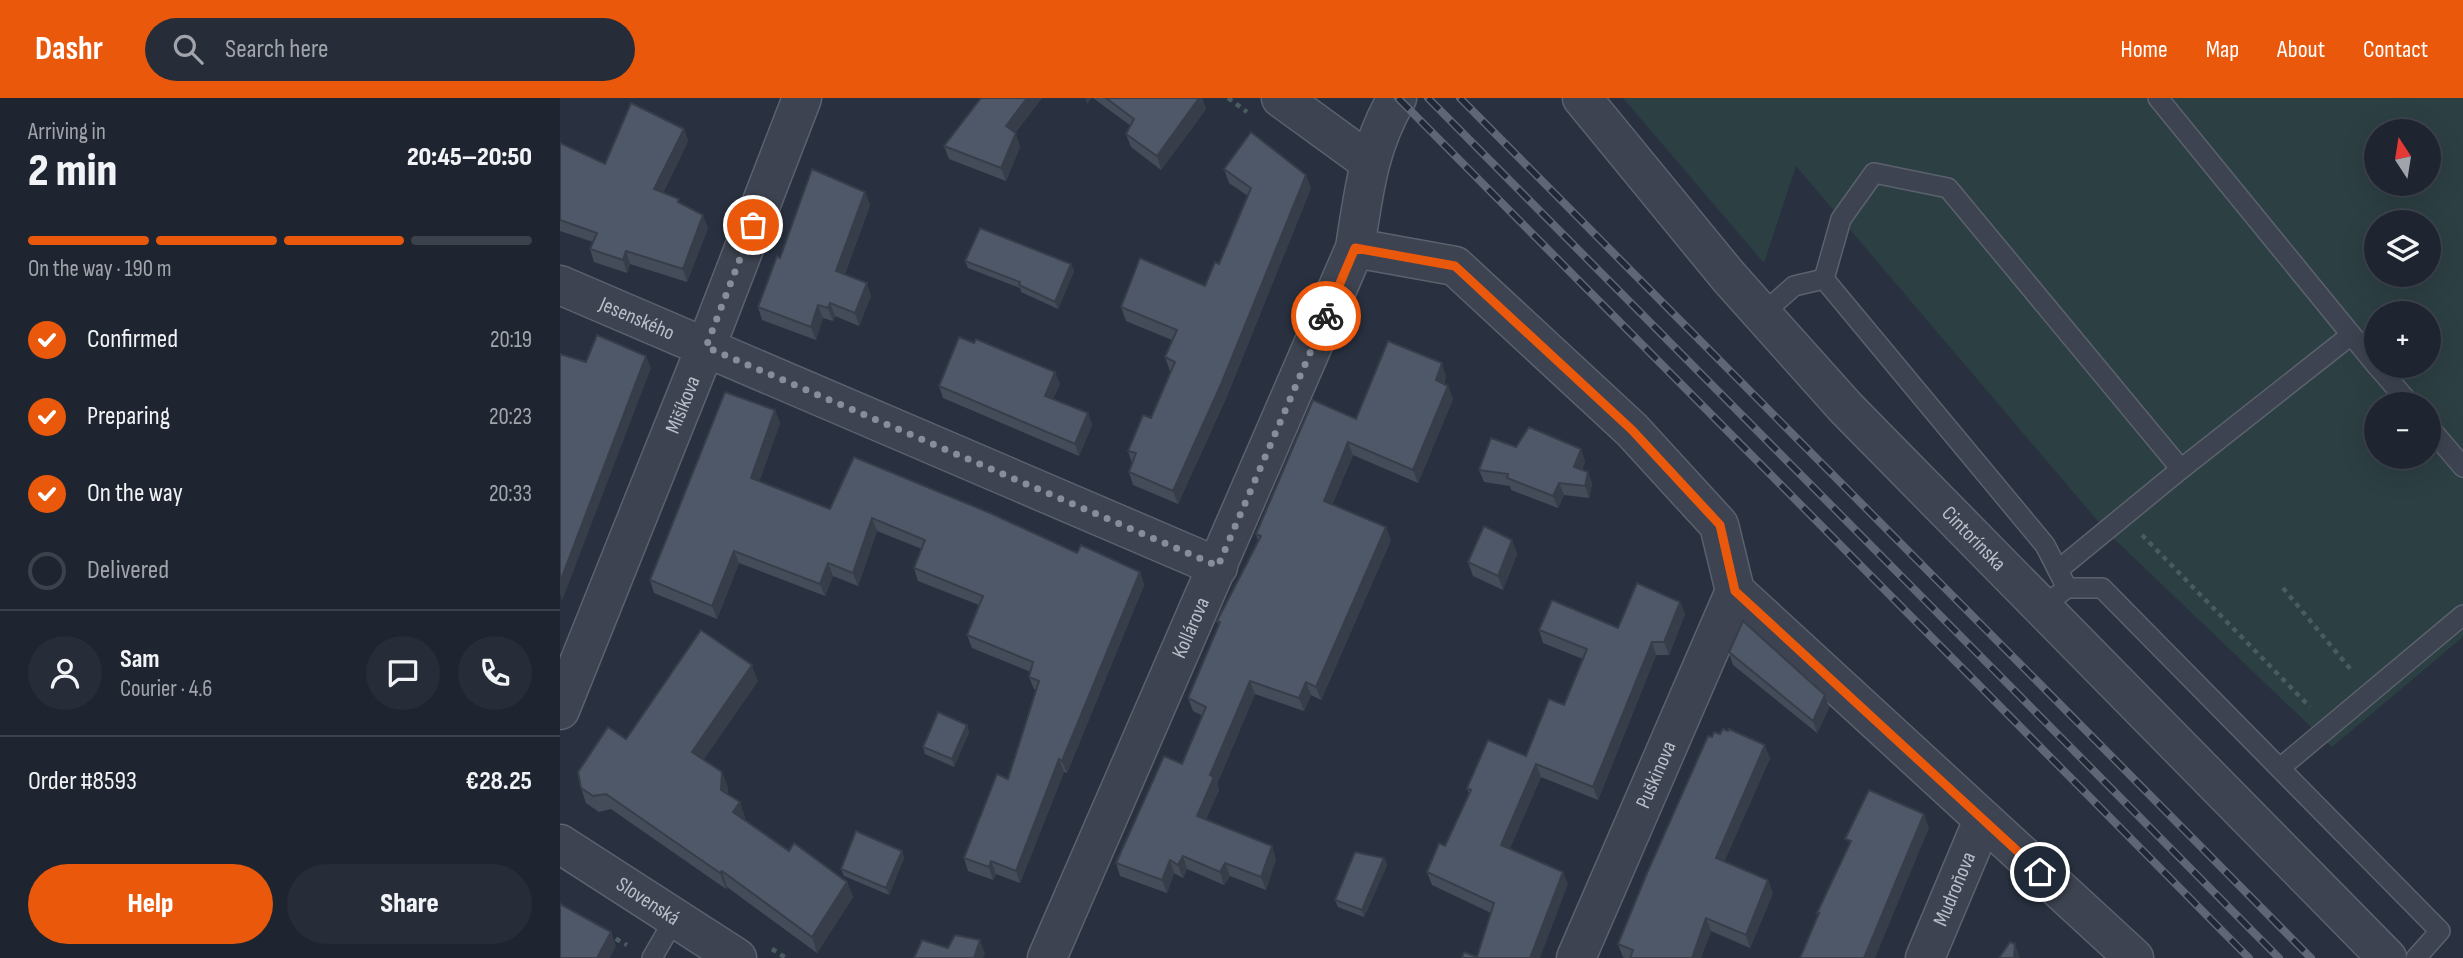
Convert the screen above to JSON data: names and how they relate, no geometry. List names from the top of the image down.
{
  "streets": {
    "street": [
      "Jesenského",
      "Mišíkova",
      "Cintorínska",
      "Kollárova",
      "Puškinova",
      "Mudroňova",
      "Slovenská"
    ]
  },
  "crossings": [
    ["Jesenského", "Mišíkova"],
    ["Jesenského", "Kollárova"]
  ],
  "north": "top",
  "page": {
    "header": "Dashr",
    "search": "Search here",
    "nav": [
      "Home",
      "Map",
      "About",
      "Contact"
    ],
    "heading": ["2 min", "Arriving in", "20:45–20:50"],
    "panel": [
      "Sam",
      "Courier · 4.6",
      "Order #8593",
      "€28.25"
    ],
    "map_buttons": ["+", "−"],
    "bar": "On the way · 190 m",
    "list": [
      ["Confirmed", "20:19"],
      ["Preparing", "20:23"],
      ["On the way", "20:33"],
      "Delivered"
    ],
    "buttons": ["Help", "Share"]
  }
}
